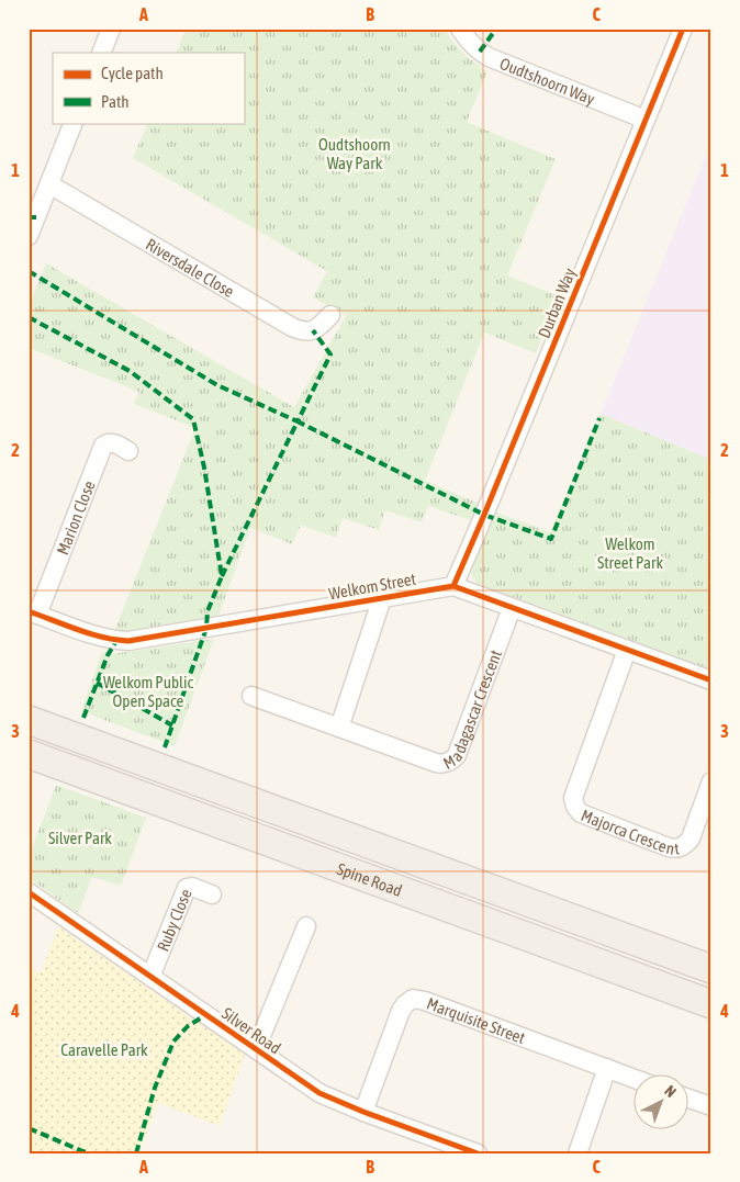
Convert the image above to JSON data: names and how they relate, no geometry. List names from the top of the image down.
{
  "streets": {
    "main road": ["Spine Road"],
    "street": [
      "Oudtshoorn Way",
      "Riversdale Close",
      "Durban Way",
      "Marion Close",
      "Welkom Street",
      "Madagascar Crescent",
      "Majorca Crescent",
      "Ruby Close",
      "Marquisite Street",
      "Silver Road"
    ]
  },
  "crossings": [
    ["Oudtshoorn Way", "Durban Way"],
    ["Durban Way", "Welkom Street"],
    ["Marion Close", "Welkom Street"],
    ["Ruby Close", "Silver Road"],
    ["Marquisite Street", "Silver Road"]
  ],
  "parks": [
    "Oudtshoorn Way Park",
    "Welkom Street Park",
    "Welkom Public Open Space",
    "Silver Park",
    "Caravelle Park"
  ],
  "legend": ["Cycle path", "Path"],
  "north": "top right",
  "grid": {
    "columns": ["A", "B", "C"],
    "rows": [
      "1",
      "2",
      "3",
      "4"
    ]
  }
}
